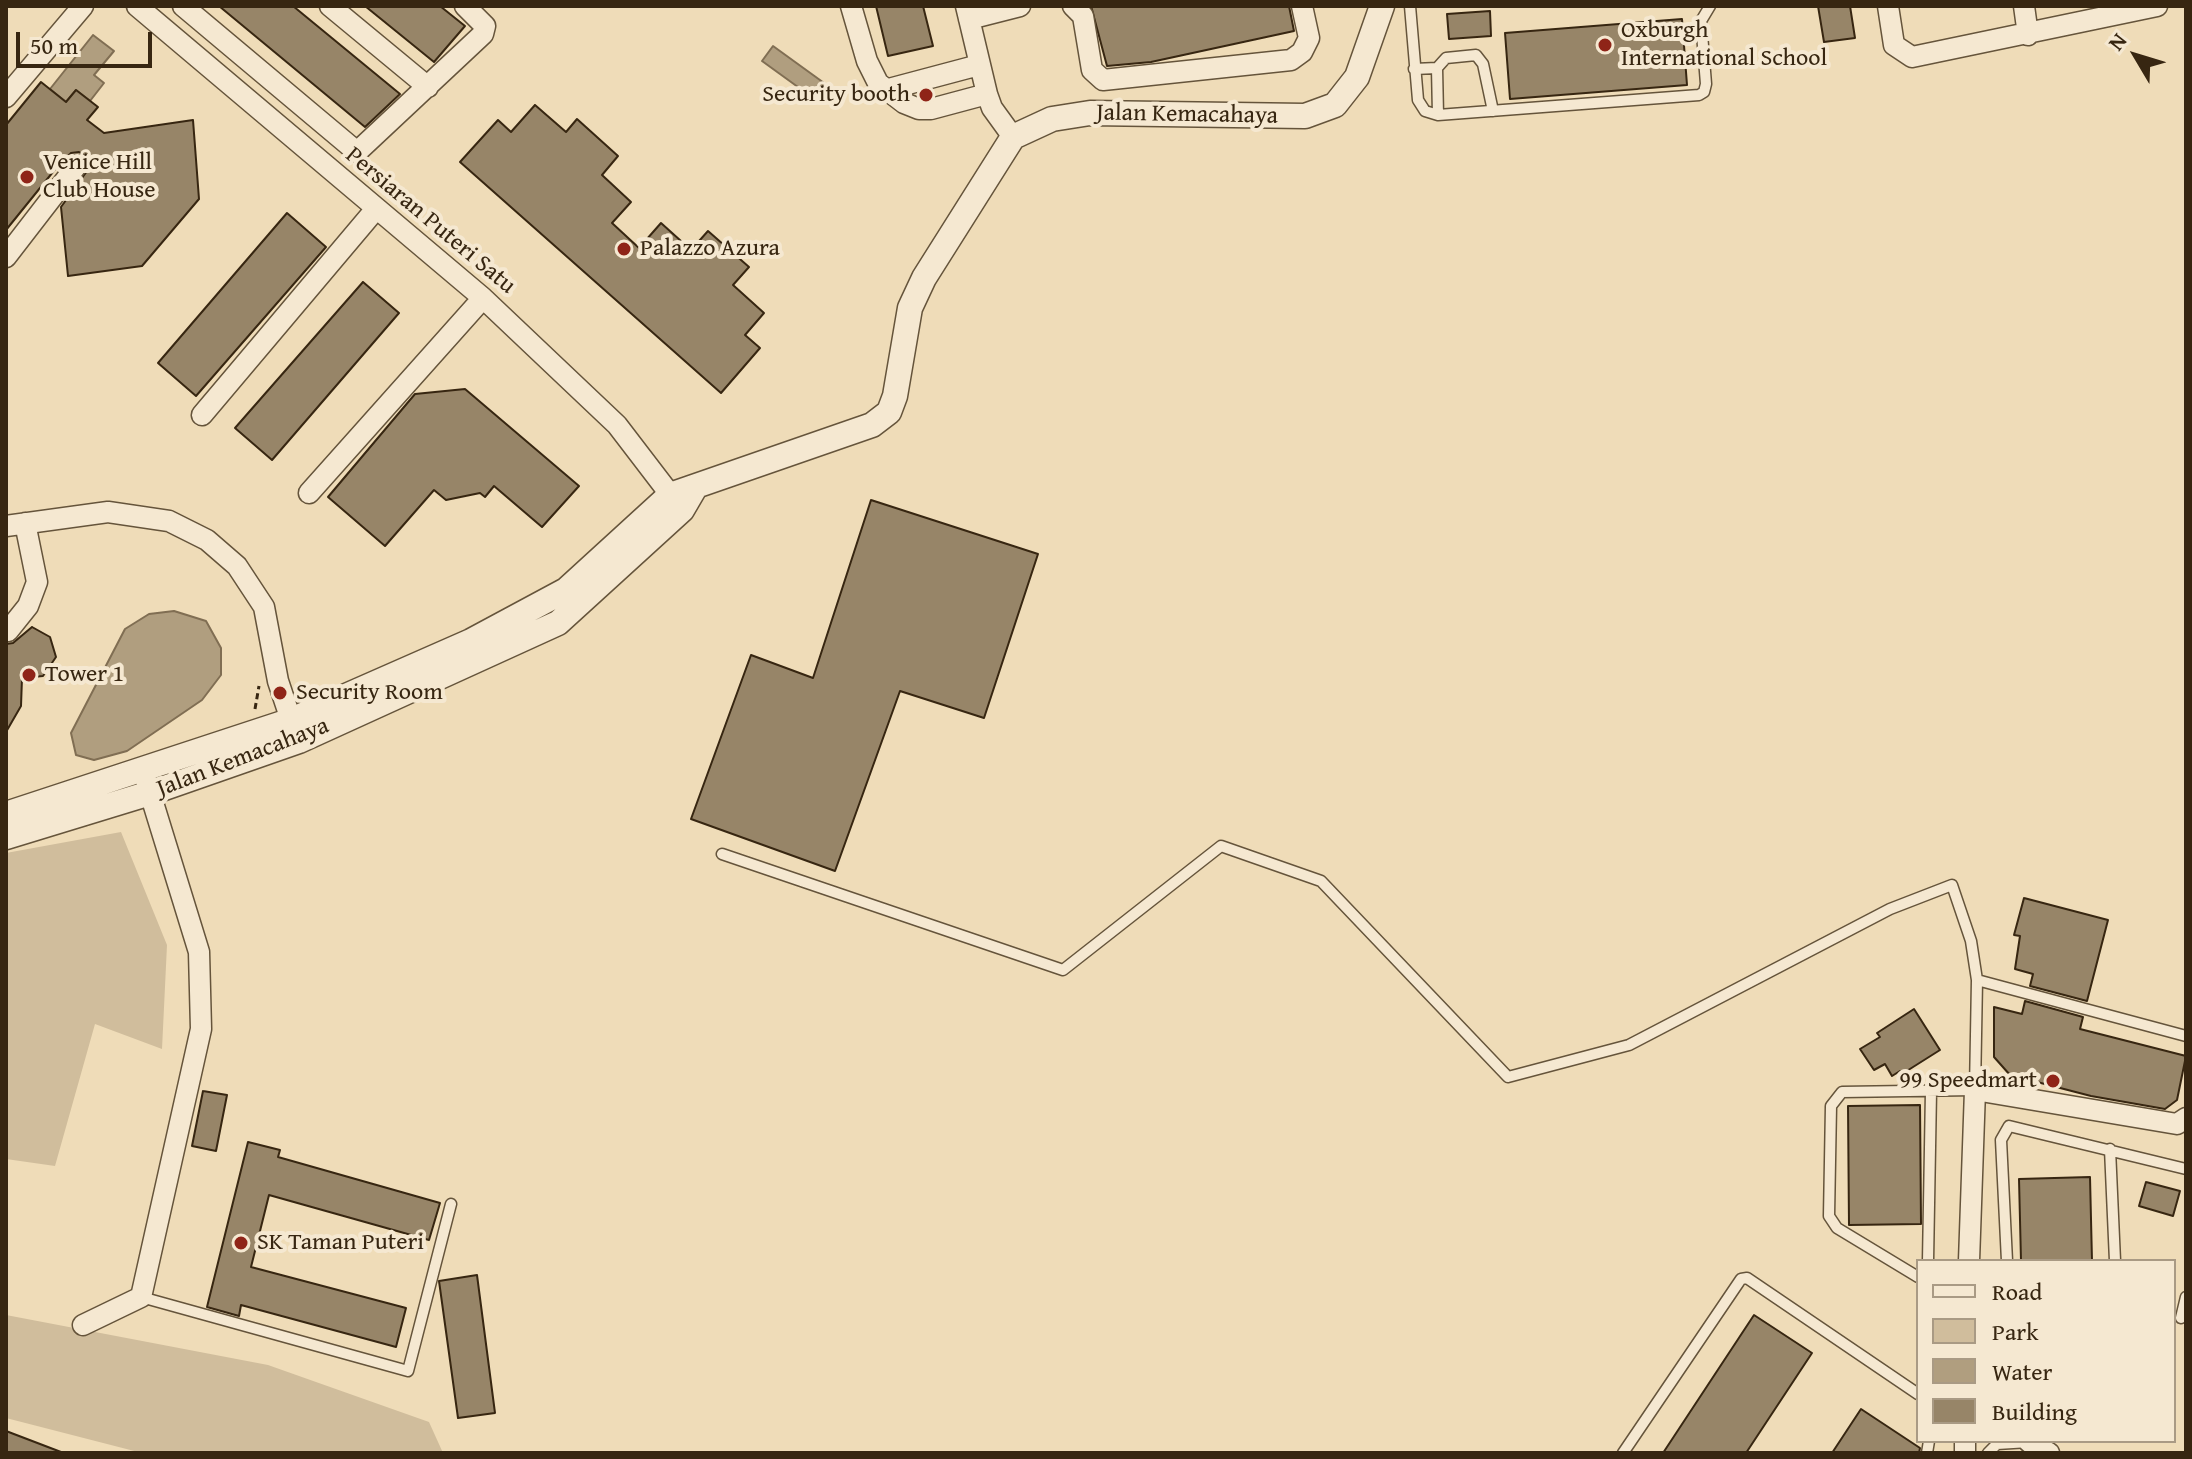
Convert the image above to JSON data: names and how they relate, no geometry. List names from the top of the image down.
{
  "streets": {
    "street": ["Jalan Kemacahaya", "Persiaran Puteri Satu"]
  },
  "crossings": [
    ["Jalan Kemacahaya", "Persiaran Puteri Satu"]
  ],
  "places": [
    "Oxburgh International School",
    "Security booth",
    "Venice Hill Club House",
    "Palazzo Azura",
    "Tower 1",
    "Security Room",
    "99 Speedmart",
    "SK Taman Puteri"
  ],
  "legend": [
    "Road",
    "Park",
    "Water",
    "Building"
  ],
  "scale_bar": "50 m",
  "north": "top left"
}
